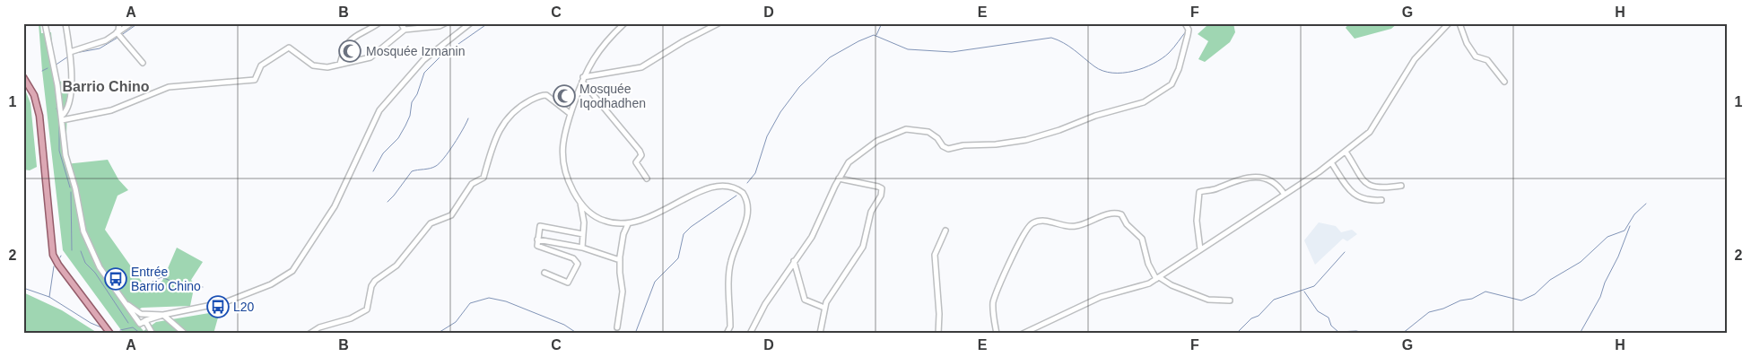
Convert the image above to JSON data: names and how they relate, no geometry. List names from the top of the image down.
{
  "districts": ["Barrio Chino"],
  "places": {
    "mosque": ["Mosquée Izmanin", "Mosquée Iqodhadhen"],
    "bus stop": ["Entrée Barrio Chino", "L20"]
  },
  "grid": {
    "columns": [
      "A",
      "B",
      "C",
      "D",
      "E",
      "F",
      "G",
      "H"
    ],
    "rows": ["1", "2"]
  }
}
